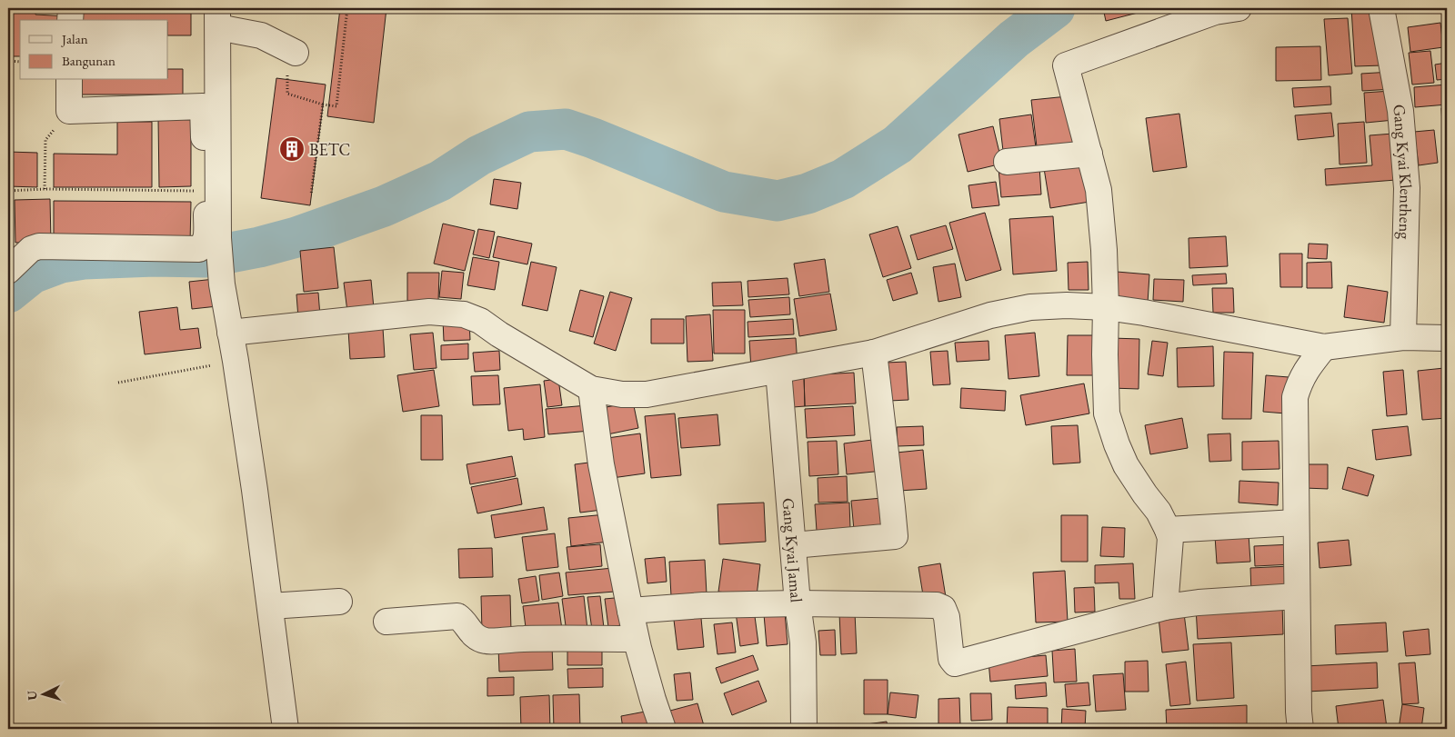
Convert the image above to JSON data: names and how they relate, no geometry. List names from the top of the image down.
{
  "streets": {
    "street": ["Gang Kyai Klentheng", "Gang Kyai Jamal"]
  },
  "places": {
    "building": ["BETC"]
  },
  "legend": ["Jalan", "Bangunan"],
  "north": "left"
}
